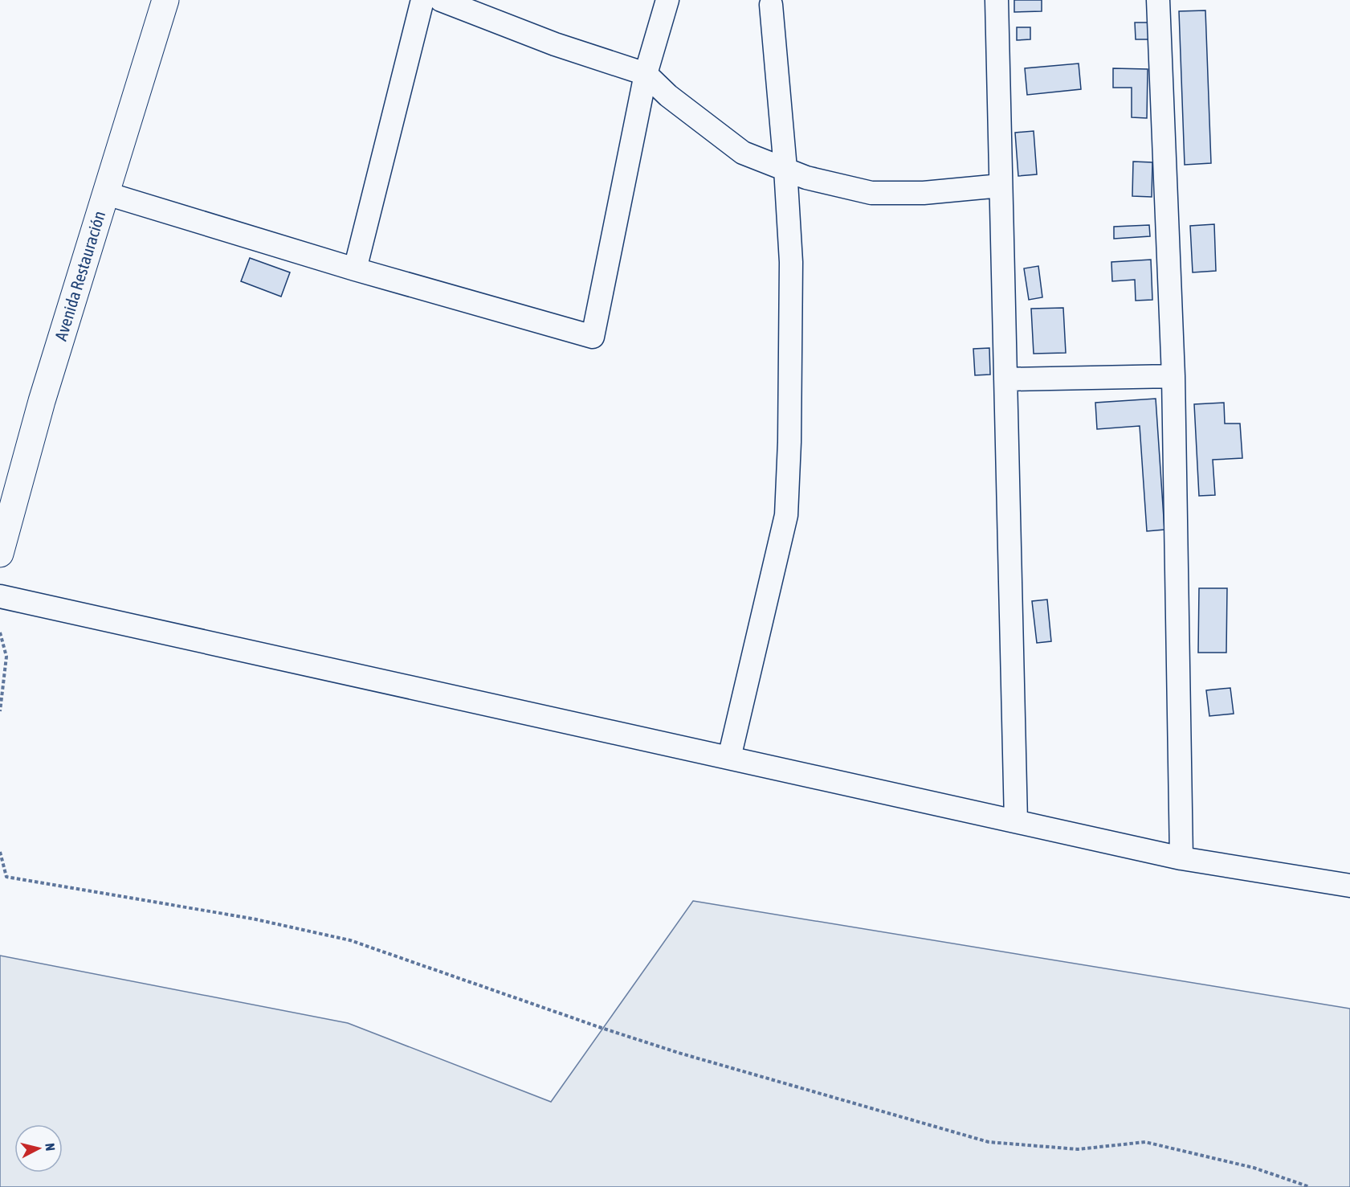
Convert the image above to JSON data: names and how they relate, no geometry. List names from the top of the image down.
{
  "streets": {
    "street": ["Avenida Restauración"]
  },
  "north": "right"
}
